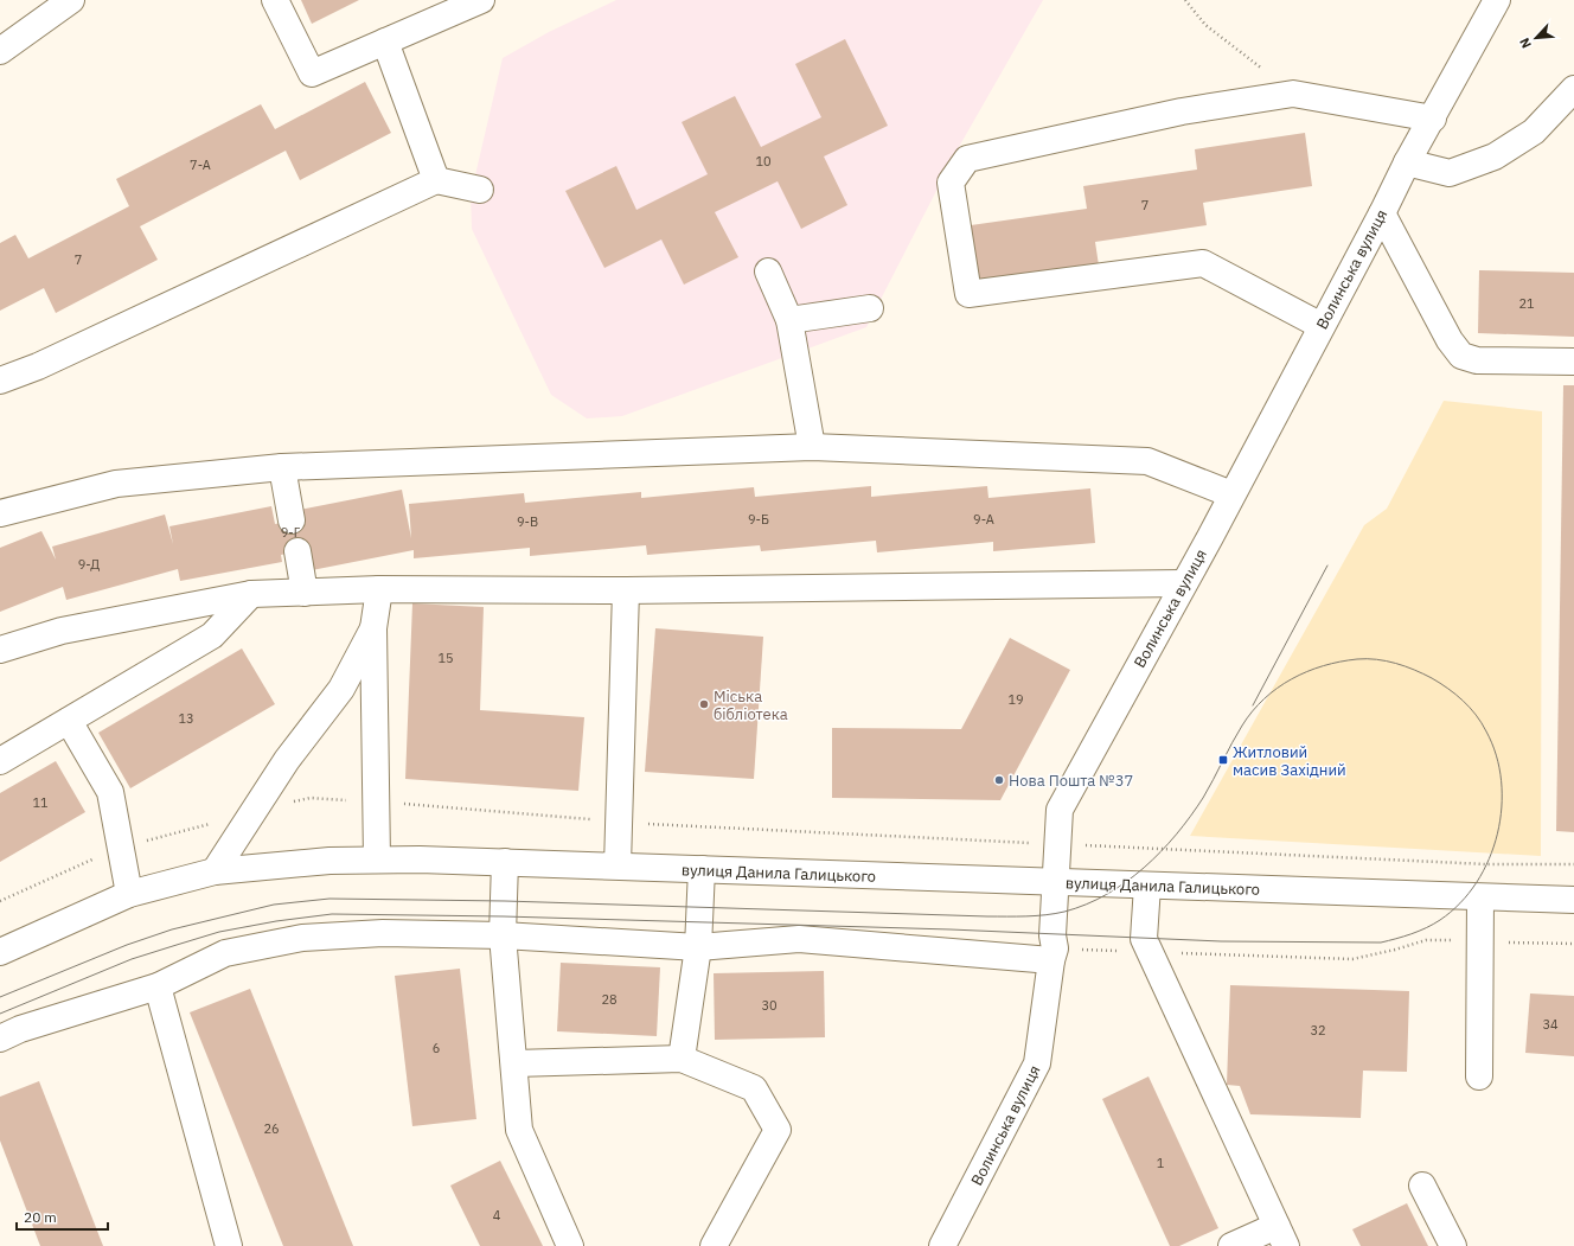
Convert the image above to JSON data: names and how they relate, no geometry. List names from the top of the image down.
{
  "streets": {
    "street": ["Волинська вулиця", "вулиця Данила Галицького"]
  },
  "crossings": [
    ["Волинська вулиця", "вулиця Данила Галицького"]
  ],
  "places": {
    "other": ["Міська бібліотека", "Нова Пошта №37"],
    "transit": ["Житловий масив Західний"]
  },
  "house_numbers": [
    "10",
    "7-А",
    "7",
    "7",
    "21",
    "9-Б",
    "9-А",
    "9-В",
    "9-Г",
    "9-Д",
    "15",
    "19",
    "13",
    "11",
    "28",
    "30",
    "34",
    "32",
    "6",
    "26",
    "1",
    "4"
  ],
  "scale_bar": "20 m",
  "north": "bottom left"
}
